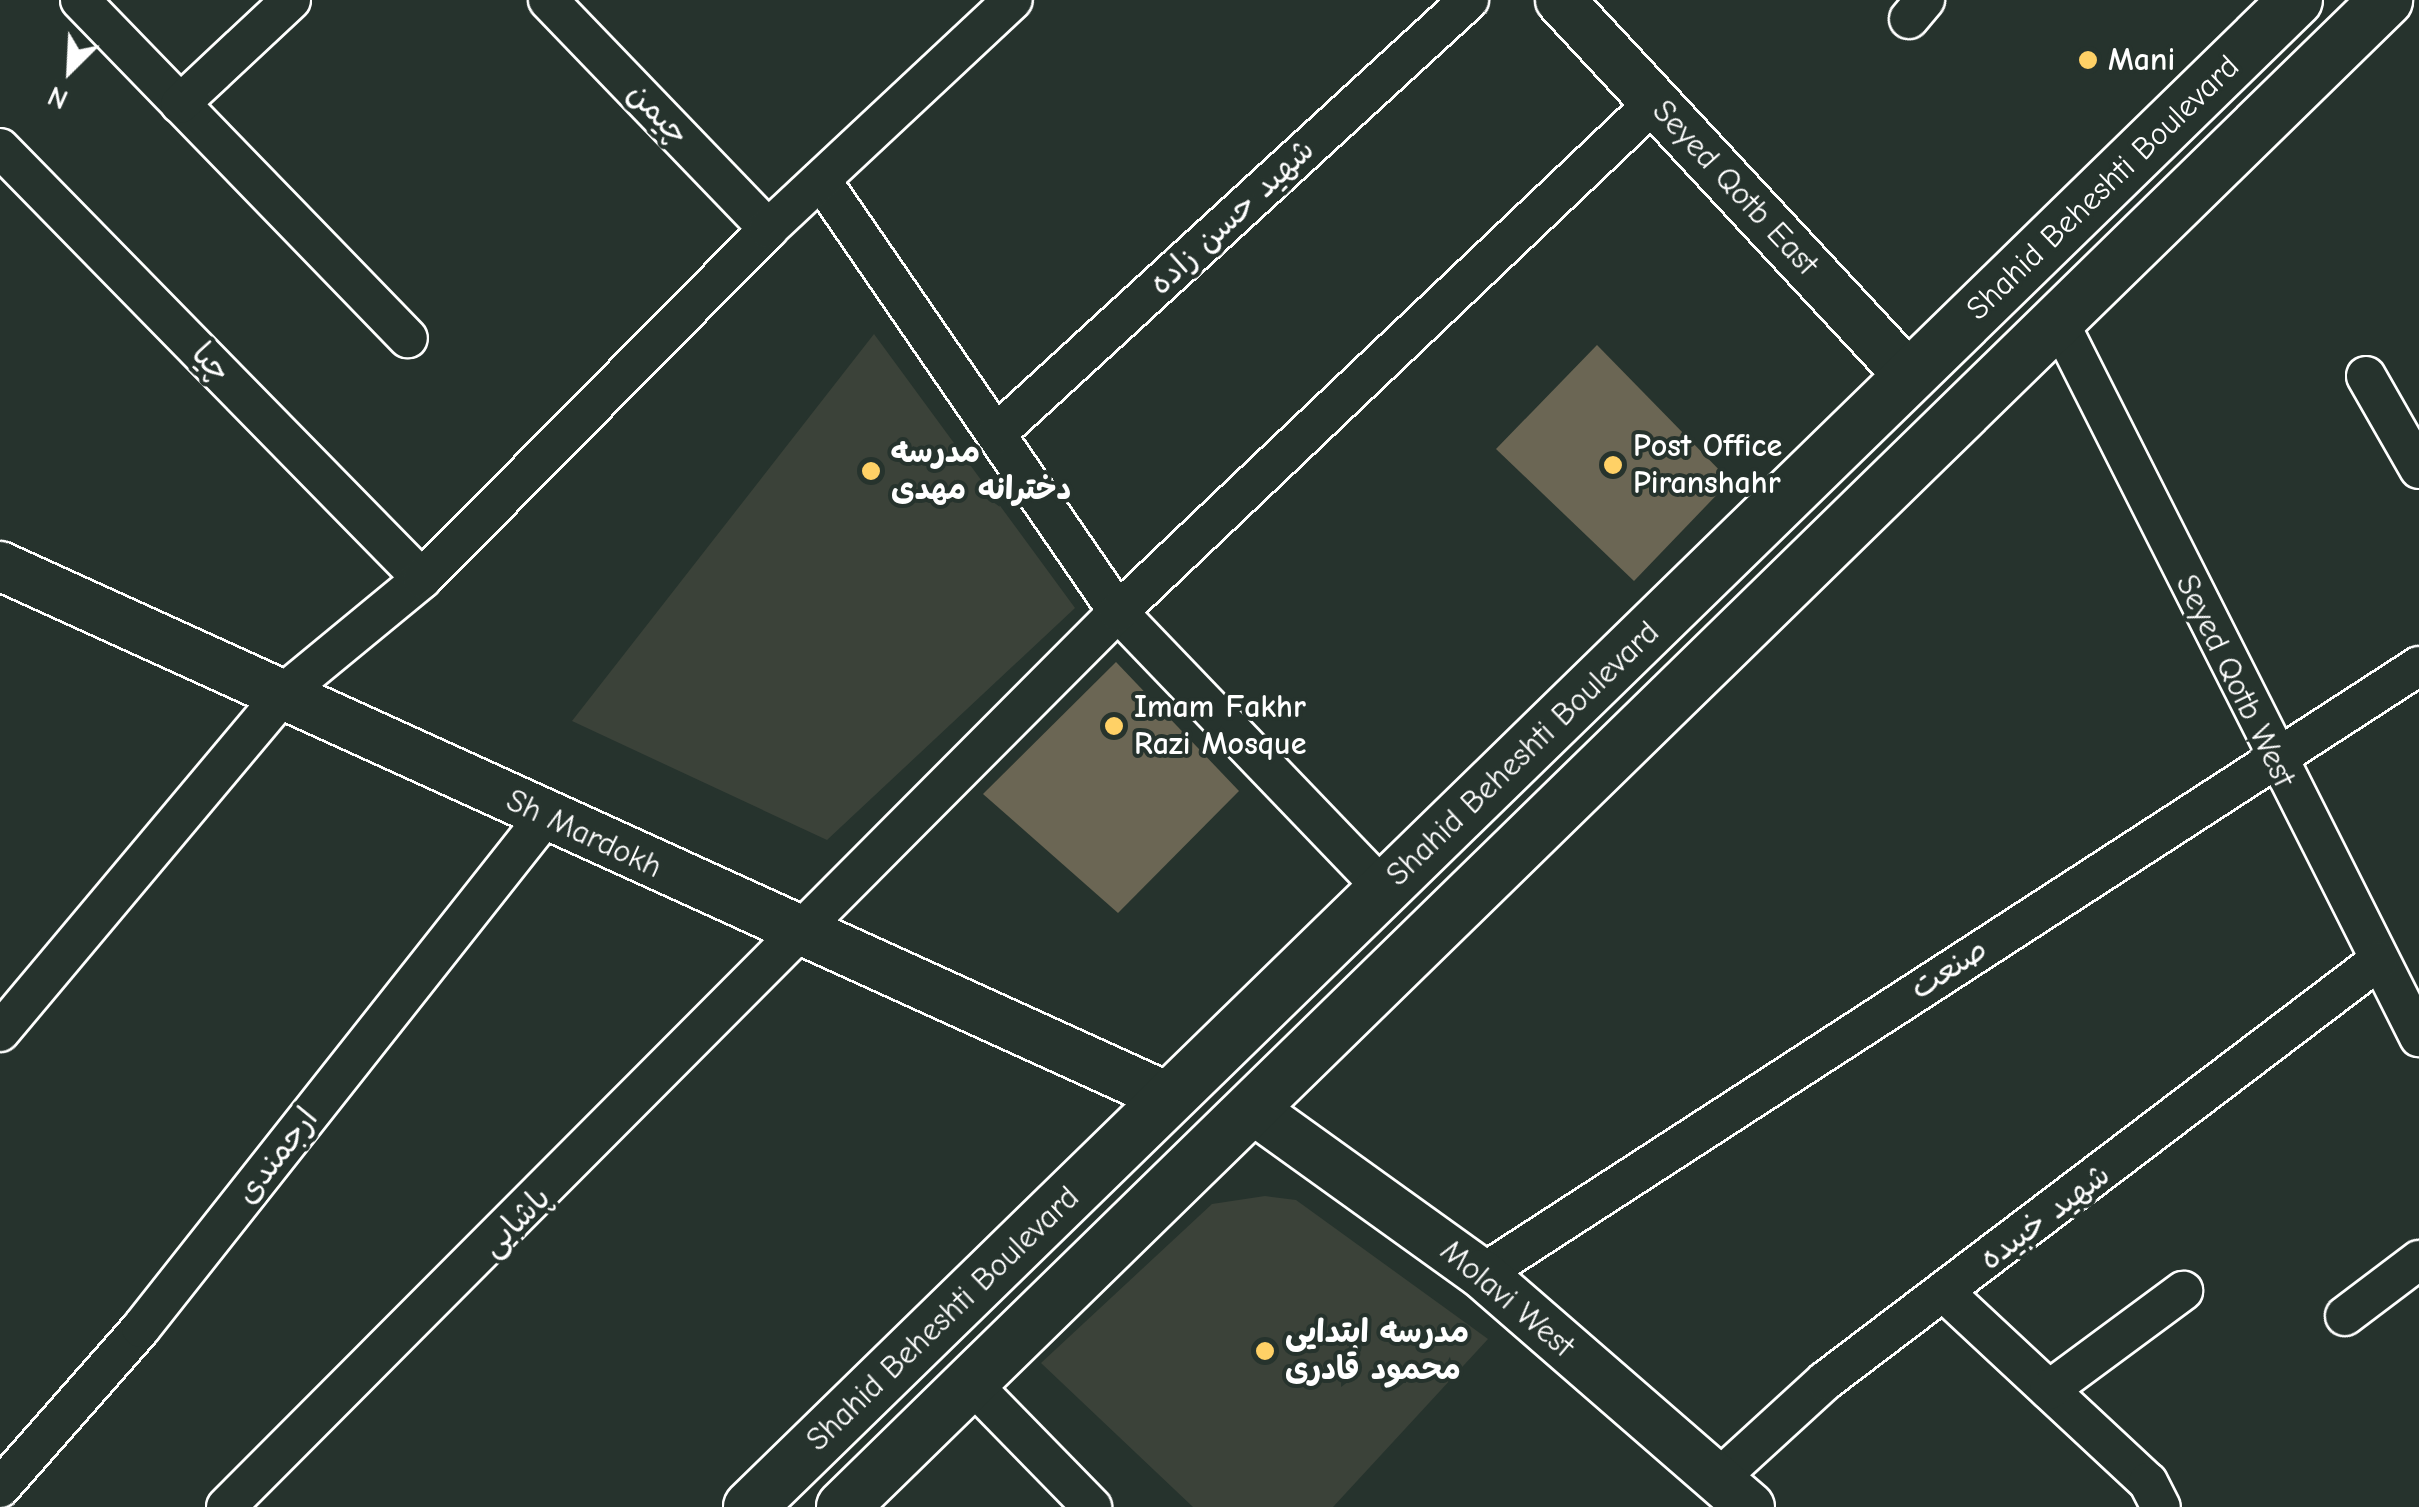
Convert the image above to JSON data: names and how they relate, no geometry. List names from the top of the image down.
{
  "streets": {
    "main road": ["Shahid Beheshti Boulevard"],
    "street": [
      "چیمن",
      "Seyed Qotb East",
      "شهید حسن زاده",
      "چیا",
      "Seyed Qotb West",
      "Sh Mardokh",
      "صنعت",
      "ارجمندی",
      "شهید خبیده",
      "پاشایی",
      "Molavi West"
    ]
  },
  "crossings": [
    ["Seyed Qotb East", "Shahid Beheshti Boulevard"],
    ["Seyed Qotb East", "پاشایی"],
    ["Shahid Beheshti Boulevard", "Seyed Qotb West"],
    ["Shahid Beheshti Boulevard", "Sh Mardokh"],
    ["Shahid Beheshti Boulevard", "Molavi West"],
    ["Seyed Qotb West", "صنعت"],
    ["Seyed Qotb West", "شهید خبیده"],
    ["Sh Mardokh", "ارجمندی"],
    ["Sh Mardokh", "پاشایی"],
    ["صنعت", "Molavi West"],
    ["شهید خبیده", "Molavi West"]
  ],
  "places": [
    "Mani",
    "Post Office Piranshahr",
    "مدرسه دخترانه مهدی",
    "Imam Fakhr Razi Mosque",
    "مدرسه ابتدایى محمود قادرى"
  ],
  "north": "bottom left"
}
